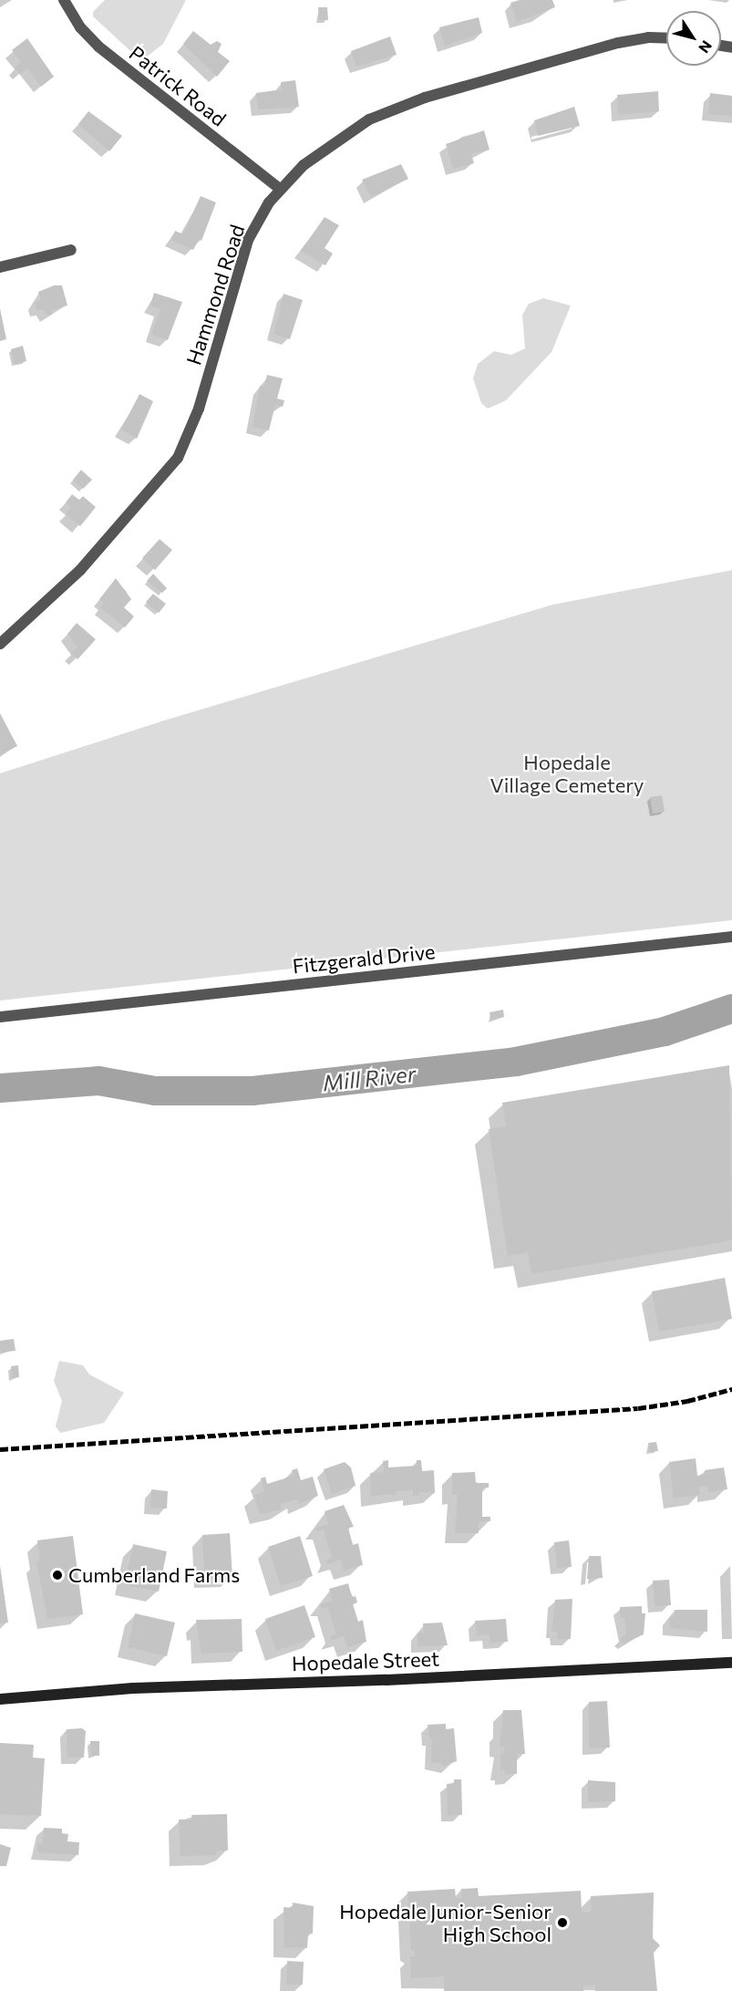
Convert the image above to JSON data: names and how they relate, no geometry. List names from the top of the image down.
{
  "streets": {
    "street": [
      "Patrick Road",
      "Hammond Road",
      "Fitzgerald Drive",
      "Hopedale Street"
    ]
  },
  "crossings": [
    ["Patrick Road", "Hammond Road"]
  ],
  "water": ["Mill River"],
  "parks": ["Hopedale Village Cemetery"],
  "places": ["Cumberland Farms", "Hopedale Junior-Senior High School"],
  "north": "bottom right"
}
